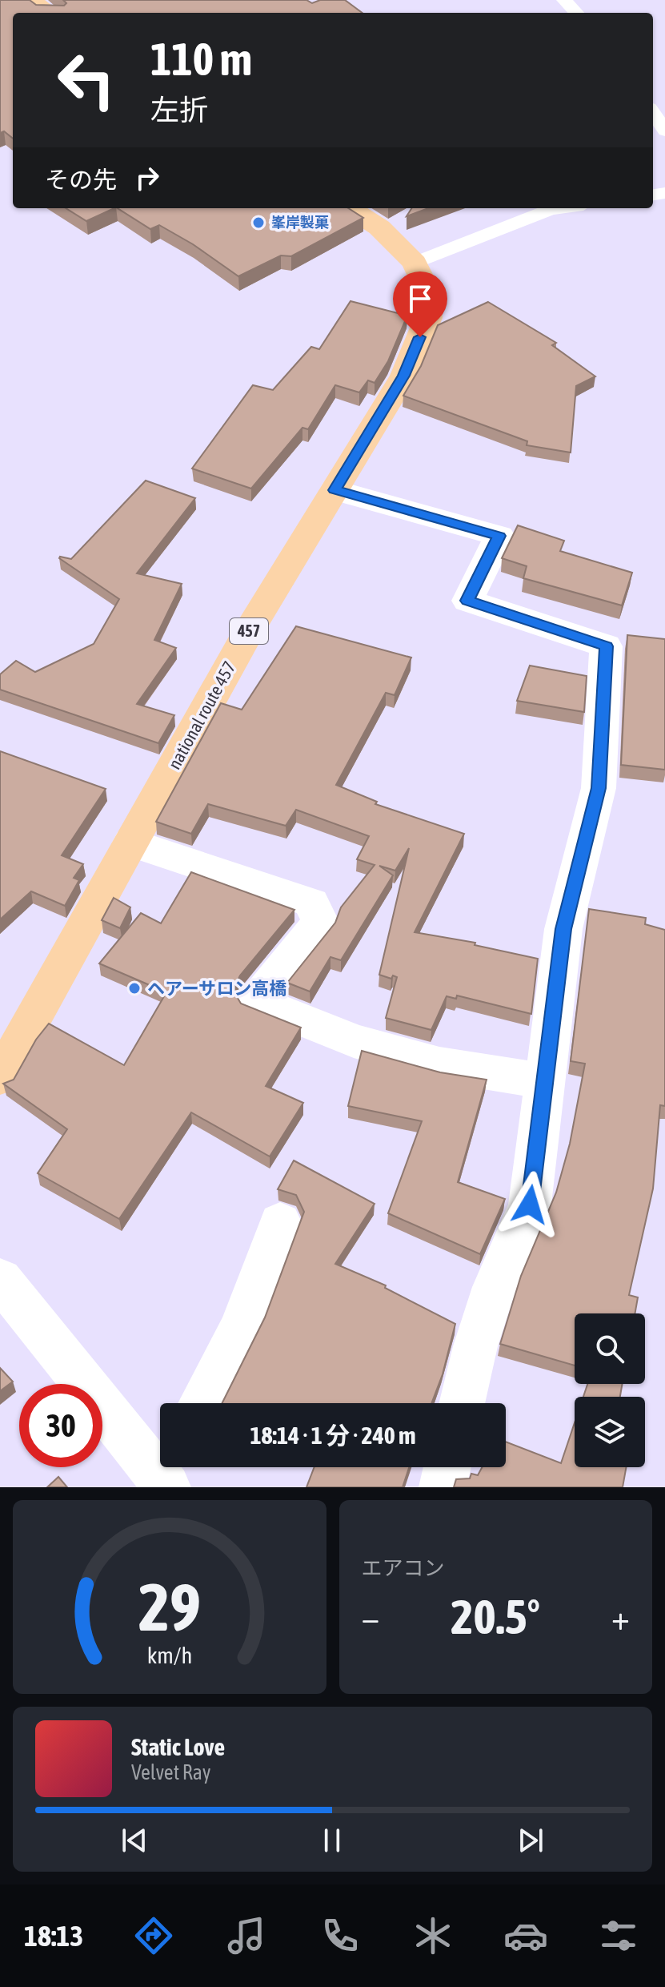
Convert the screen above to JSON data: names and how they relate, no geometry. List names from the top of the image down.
{
  "streets": {
    "highway": ["457", "national route 457"]
  },
  "places": ["峯岸製菓", "ヘアーサロン高橋"],
  "page": {
    "turn": ["110 m", "左折"],
    "then": "その先",
    "limit": "30",
    "trip": "18:14 · 1 分 · 240 m",
    "tile": "エアコン",
    "heat": ["−", "20.5°", "+"],
    "song": ["Static Love", "Velvet Ray"],
    "tabs": "18:13",
    "gauge": ["29", "km/h"]
  }
}
